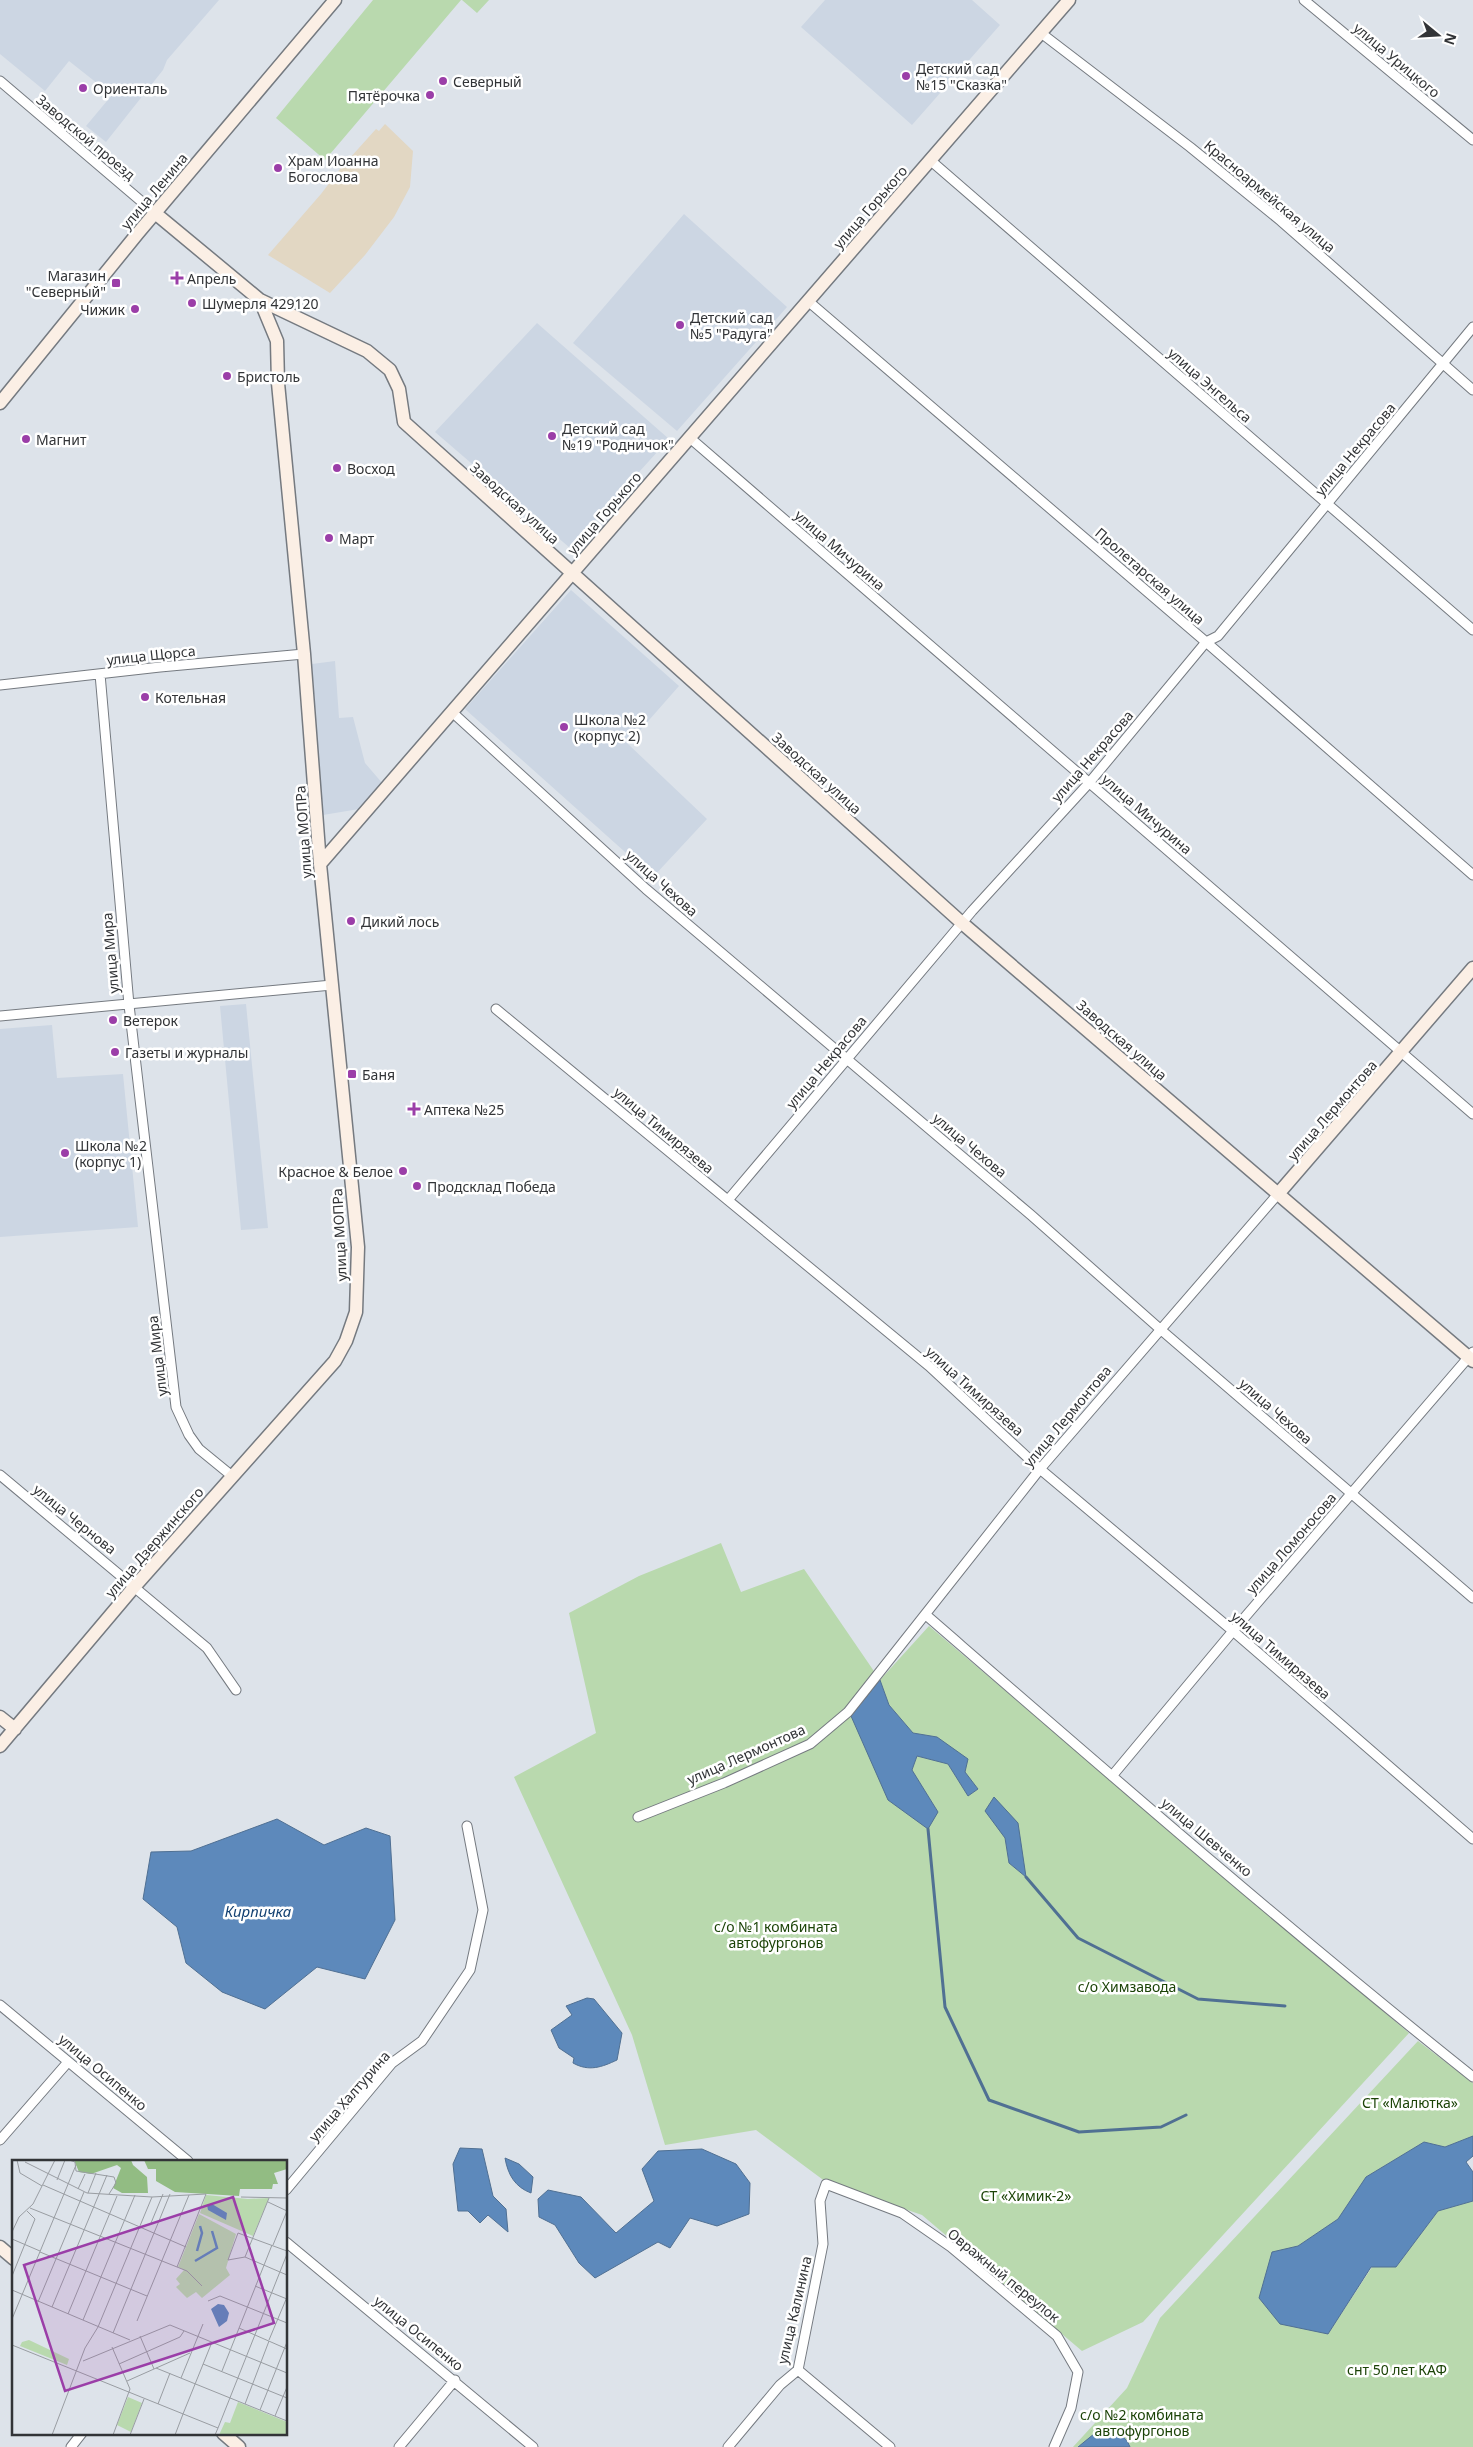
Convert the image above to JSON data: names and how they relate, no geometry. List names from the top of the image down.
{
  "streets": {
    "street": [
      "улица Урицкого",
      "Заводской проезд",
      "улица Ленина",
      "Красноармейская улица",
      "улица Горького",
      "улица Энгельса",
      "улица Некрасова",
      "Заводская улица",
      "улица Мичурина",
      "Пролетарская улица",
      "улица Щорса",
      "улица МОПРа",
      "улица Чехова",
      "улица Мира",
      "улица Лермонтова",
      "улица Тимирязева",
      "улица Чернова",
      "улица Дзержинского",
      "улица Ломоносова",
      "улица Шевченко",
      "улица Осипенко",
      "улица Халтурина",
      "Овражный переулок",
      "улица Калинина"
    ]
  },
  "crossings": [
    ["Заводской проезд", "улица Ленина"],
    ["Заводской проезд", "Заводская улица"],
    ["улица Ленина", "Заводская улица"],
    ["Красноармейская улица", "улица Горького"],
    ["Красноармейская улица", "улица Некрасова"],
    ["улица Горького", "улица Энгельса"],
    ["улица Горького", "Заводская улица"],
    ["улица Горького", "улица Мичурина"],
    ["улица Горького", "Пролетарская улица"],
    ["улица Горького", "улица МОПРа"],
    ["улица Горького", "улица Чехова"],
    ["улица Энгельса", "улица Некрасова"],
    ["улица Некрасова", "Заводская улица"],
    ["улица Некрасова", "улица Мичурина"],
    ["улица Некрасова", "Пролетарская улица"],
    ["улица Некрасова", "улица Чехова"],
    ["улица Некрасова", "улица Тимирязева"],
    ["Заводская улица", "улица МОПРа"],
    ["Заводская улица", "улица Лермонтова"],
    ["Заводская улица", "улица Ломоносова"],
    ["улица Мичурина", "улица Лермонтова"],
    ["улица Щорса", "улица МОПРа"],
    ["улица Щорса", "улица Мира"],
    ["улица МОПРа", "улица Дзержинского"],
    ["улица Чехова", "улица Лермонтова"],
    ["улица Чехова", "улица Ломоносова"],
    ["улица Мира", "улица Дзержинского"],
    ["улица Лермонтова", "улица Тимирязева"],
    ["улица Лермонтова", "улица Шевченко"],
    ["улица Тимирязева", "улица Ломоносова"],
    ["улица Чернова", "улица Дзержинского"],
    ["улица Ломоносова", "улица Шевченко"],
    ["Овражный переулок", "улица Калинина"]
  ],
  "water": ["Кирпичка"],
  "parks": [
    "с/о №1 комбината автофургонов",
    "с/о Химзавода",
    "СТ «Малютка»",
    "СТ «Химик-2»",
    "снт 50 лет КАФ",
    "с/о №2 комбината автофургонов"
  ],
  "places": {
    "other": [
      "Детский сад №15 \"Сказка\"",
      "Северный",
      "Ориенталь",
      "Пятёрочка",
      "Храм Иоанна Богослова",
      "Шумерля 429120",
      "Чижик",
      "Детский сад №5 \"Радуга\"",
      "Бристоль",
      "Детский сад №19 \"Родничок\"",
      "Магнит",
      "Восход",
      "Март",
      "Котельная",
      "Школа №2 (корпус 2)",
      "Дикий лось",
      "Ветерок",
      "Газеты и журналы",
      "Школа №2 (корпус 1)",
      "Красное & Белое",
      "Продсклад Победа"
    ],
    "health": ["Апрель", "Аптека №25"],
    "transit": ["Магазин \"Северный\"", "Баня"]
  },
  "north": "right"
}
